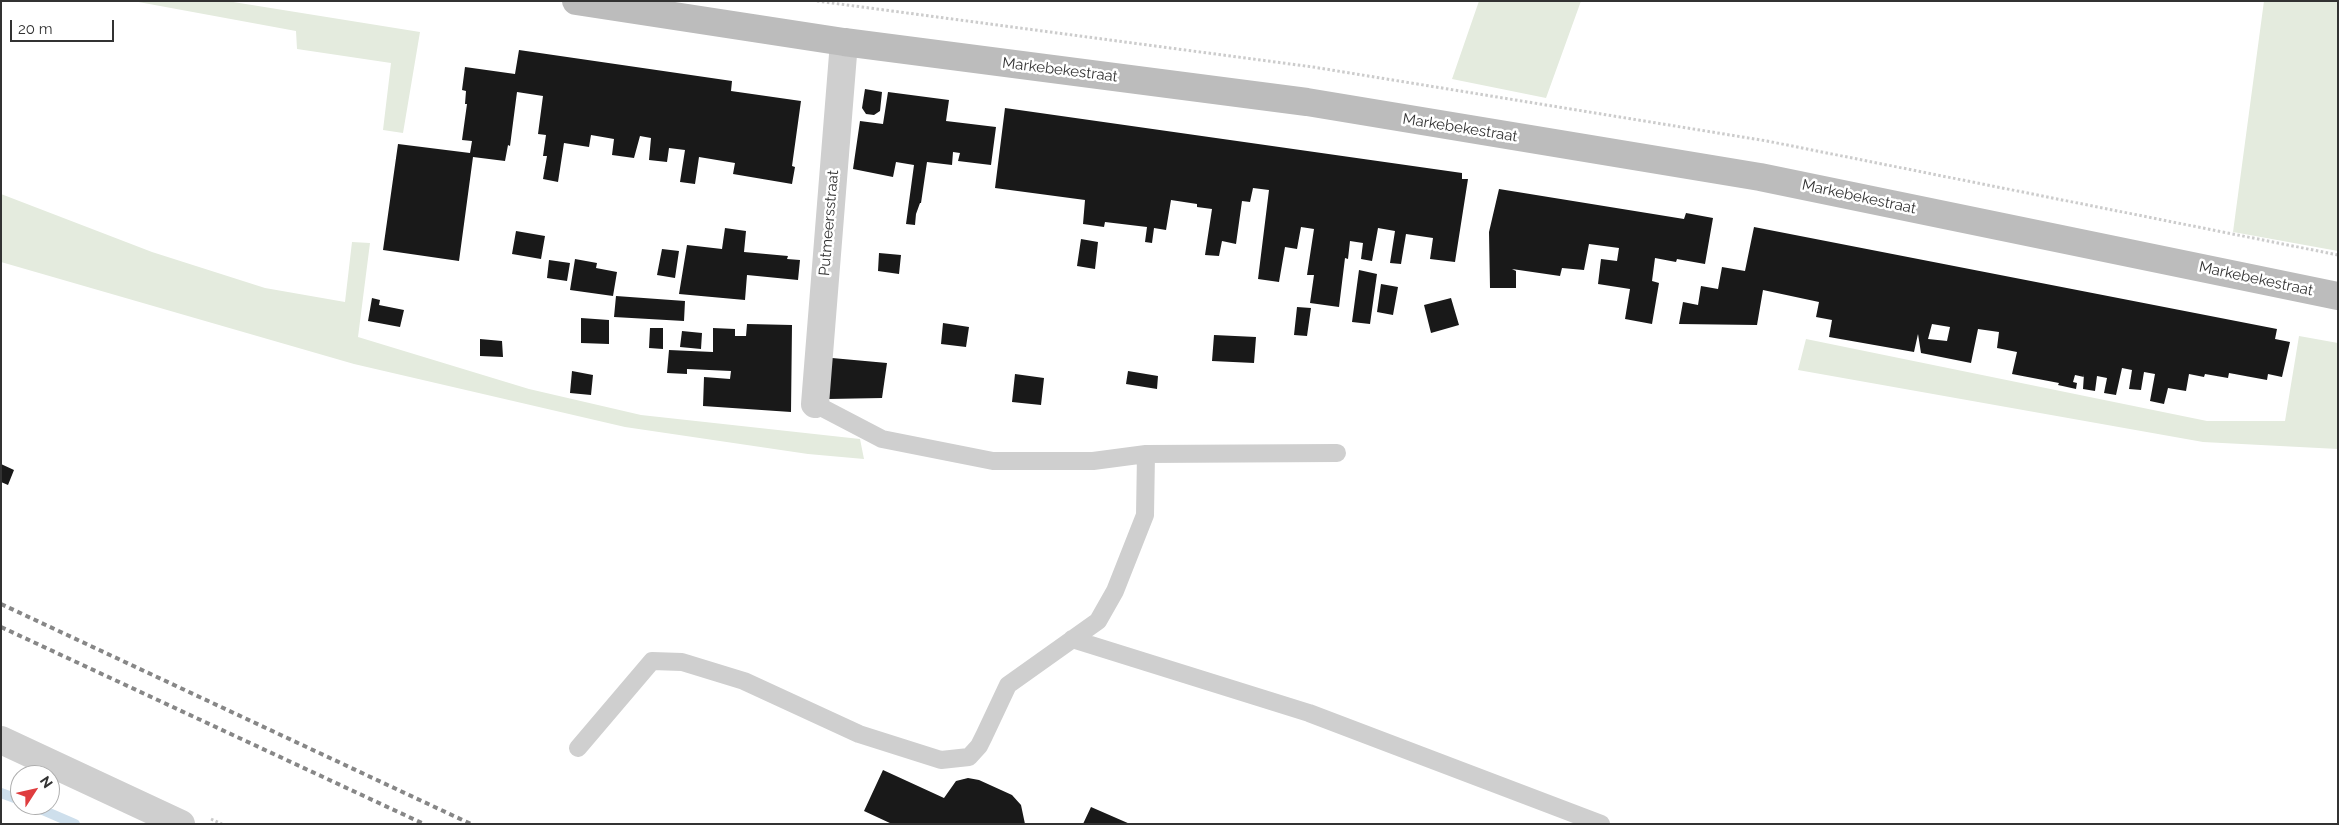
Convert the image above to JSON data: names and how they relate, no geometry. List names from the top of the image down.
{
  "streets": {
    "street": ["Markebekestraat", "Putmeersstraat"]
  },
  "crossings": [
    ["Markebekestraat", "Putmeersstraat"]
  ],
  "scale_bar": "20 m",
  "north": "top right"
}
